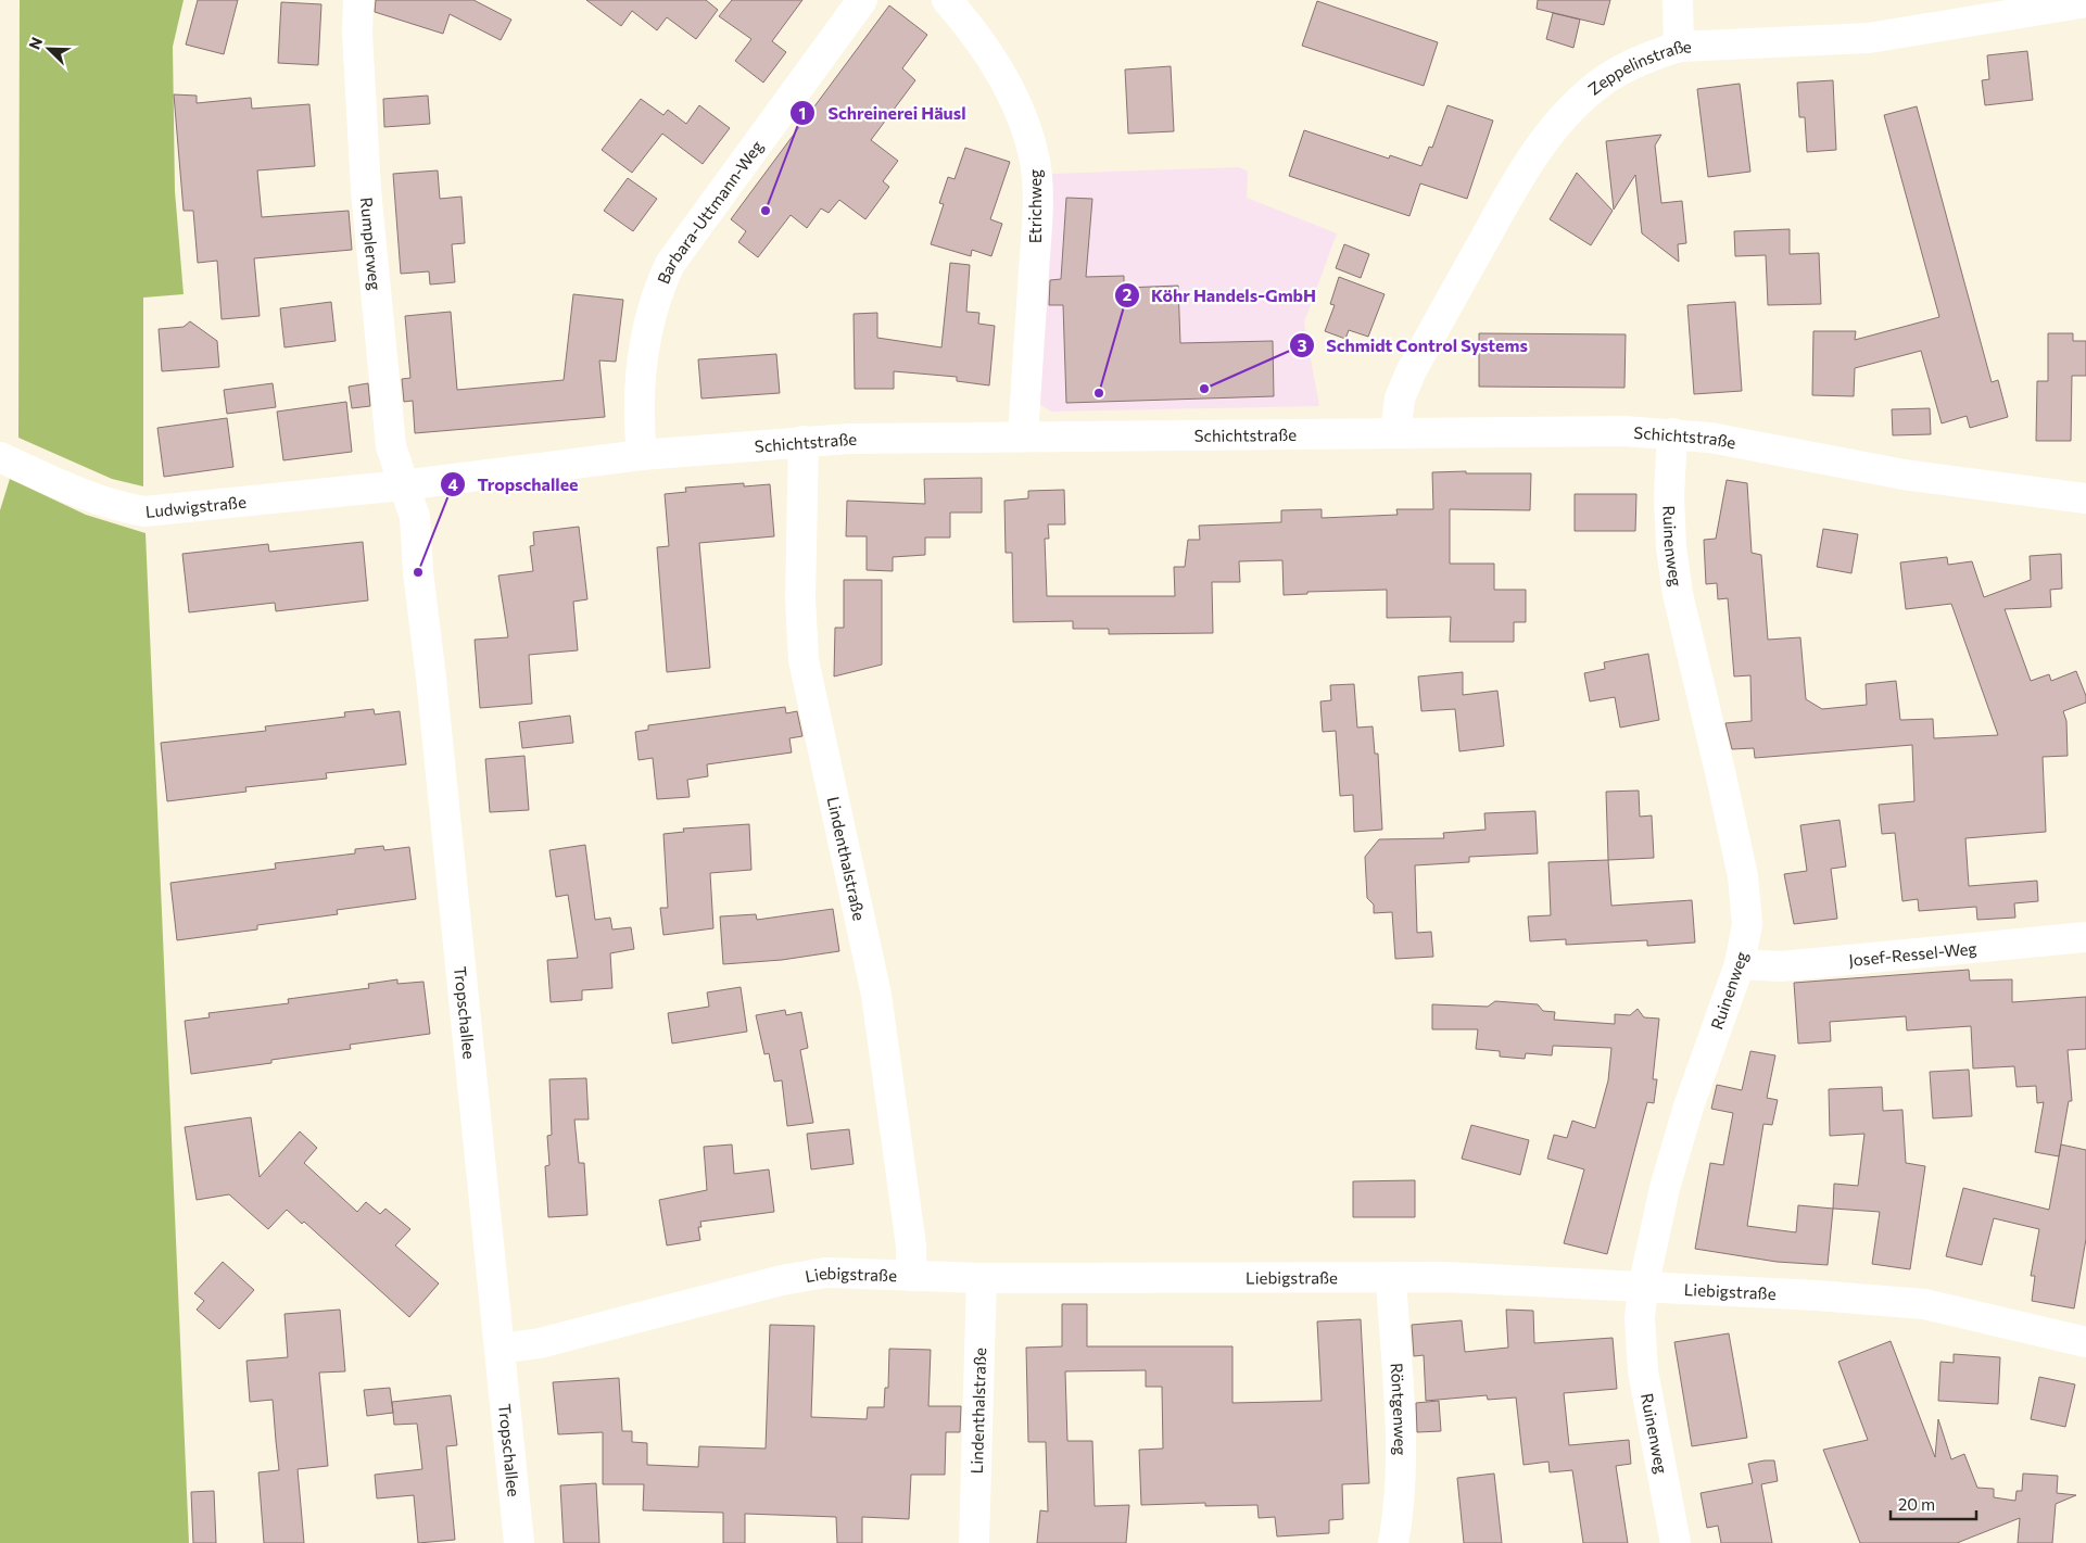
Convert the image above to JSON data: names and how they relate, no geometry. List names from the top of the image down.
{
  "streets": {
    "street": [
      "Zeppelinstraße",
      "Etrichweg",
      "Barbara-Uttmann-Weg",
      "Rumplerweg",
      "Schichtstraße",
      "Ludwigstraße",
      "Ruinenweg",
      "Lindenthalstraße",
      "Josef-Ressel-Weg",
      "Tropschallee",
      "Liebigstraße",
      "Röntgenweg"
    ]
  },
  "crossings": [
    ["Zeppelinstraße", "Schichtstraße"],
    ["Etrichweg", "Schichtstraße"],
    ["Barbara-Uttmann-Weg", "Schichtstraße"],
    ["Rumplerweg", "Schichtstraße"],
    ["Rumplerweg", "Ludwigstraße"],
    ["Rumplerweg", "Tropschallee"],
    ["Schichtstraße", "Ludwigstraße"],
    ["Schichtstraße", "Ruinenweg"],
    ["Schichtstraße", "Lindenthalstraße"],
    ["Schichtstraße", "Tropschallee"],
    ["Ludwigstraße", "Tropschallee"],
    ["Ruinenweg", "Josef-Ressel-Weg"],
    ["Ruinenweg", "Liebigstraße"],
    ["Lindenthalstraße", "Liebigstraße"],
    ["Tropschallee", "Liebigstraße"],
    ["Liebigstraße", "Röntgenweg"]
  ],
  "places": [
    "Schreinerei Häusl",
    "Schmidt Control Systems",
    "Köhr Handels-GmbH",
    "Tropschallee"
  ],
  "scale_bar": "20 m",
  "north": "top left"
}
